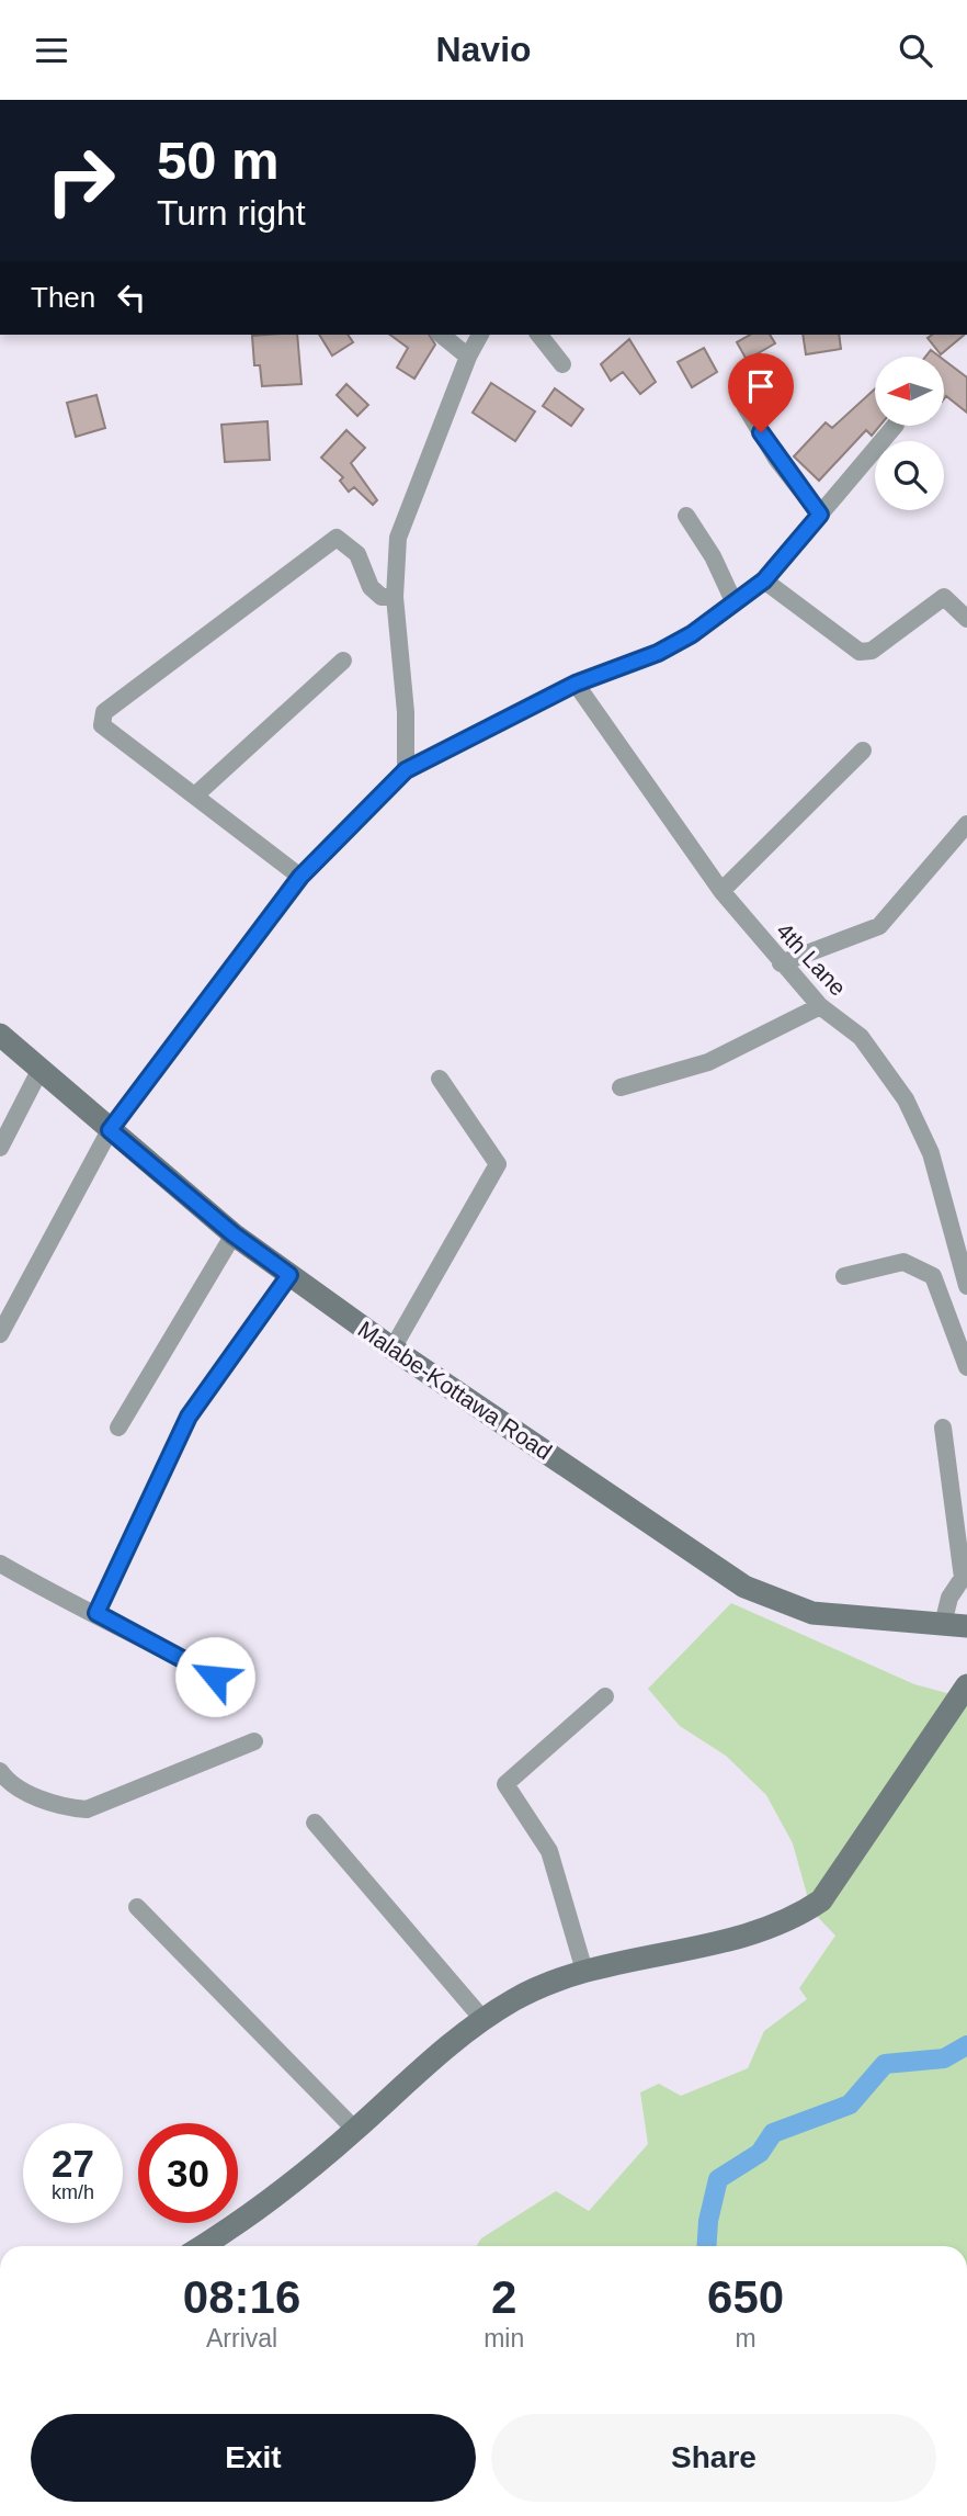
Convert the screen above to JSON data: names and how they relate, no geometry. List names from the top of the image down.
{
  "streets": {
    "main road": ["Malabe-Kottawa Road"],
    "street": ["4th Lane"]
  },
  "north": "left",
  "page": {
    "header": "Navio",
    "turn": ["50 m", "Turn right"],
    "then": "Then",
    "speed": "27 km/h",
    "limit": "30",
    "eta": [
      "08:16",
      "Arrival",
      "2",
      "min",
      "650",
      "m"
    ],
    "buttons": ["Exit", "Share"]
  }
}
